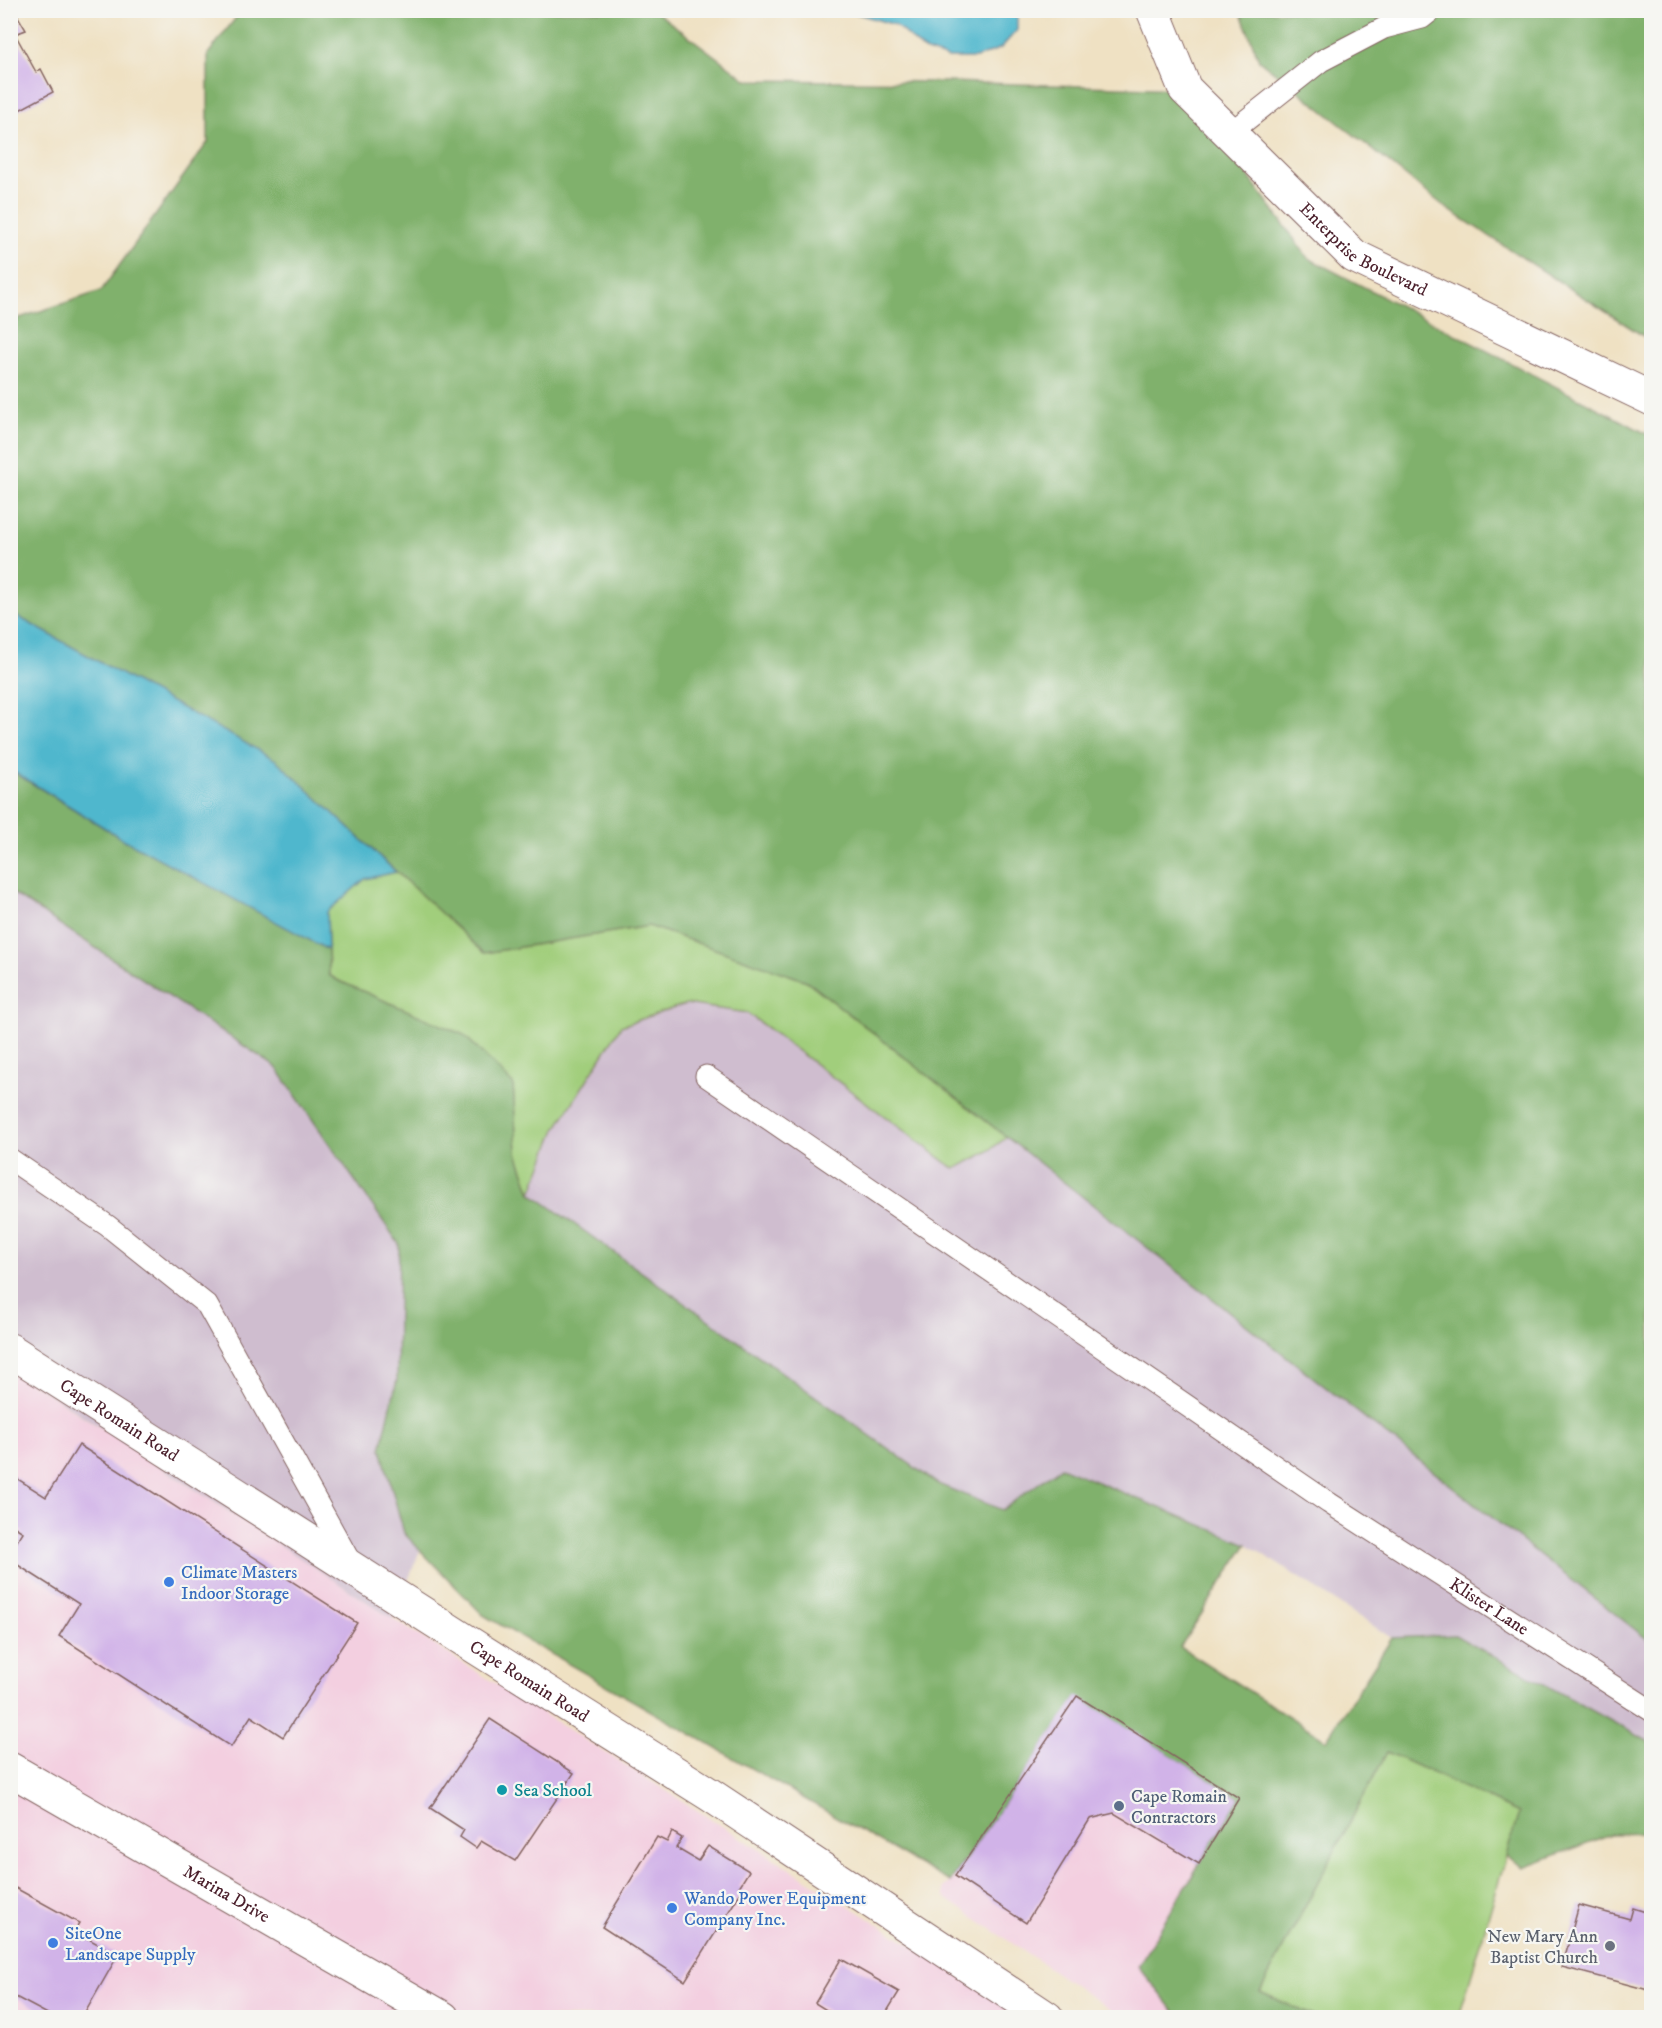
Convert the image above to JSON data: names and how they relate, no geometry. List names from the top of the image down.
{
  "streets": {
    "street": ["Enterprise Boulevard", "Cape Romain Road", "Marina Drive"],
    "lane": ["Klister Lane"]
  },
  "places": [
    "Climate Masters Indoor Storage",
    "Sea School",
    "Cape Romain Contractors",
    "Wando Power Equipment Company Inc.",
    "SiteOne Landscape Supply",
    "New Mary Ann Baptist Church"
  ]
}
